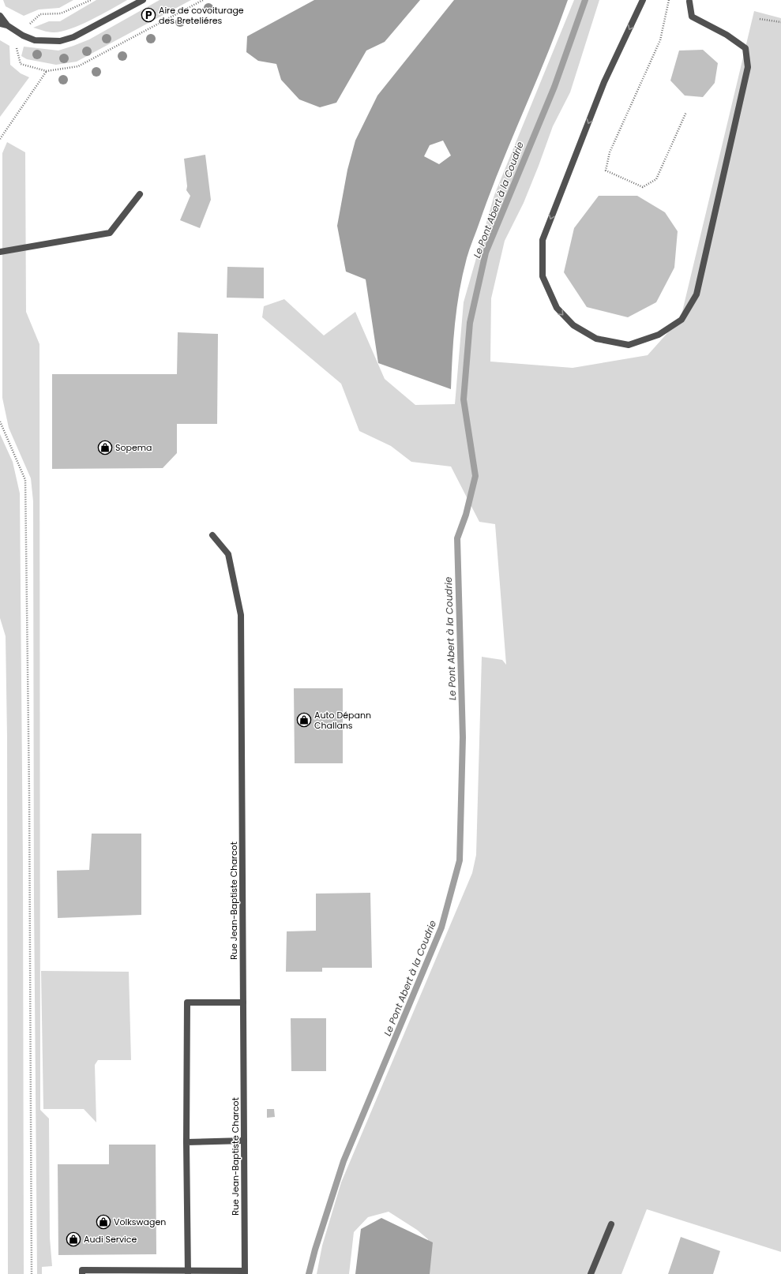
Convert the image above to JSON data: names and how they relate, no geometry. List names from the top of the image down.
{
  "streets": {
    "street": ["Rue Jean-Baptiste Charcot"]
  },
  "water": ["Le Pont Abert à la Coudrie"],
  "places": {
    "parking": ["Aire de covoiturage des Breteliéres"],
    "shop": [
      "Sopema",
      "Auto Dépann Challans",
      "Volkswagen",
      "Audi Service"
    ]
  }
}
